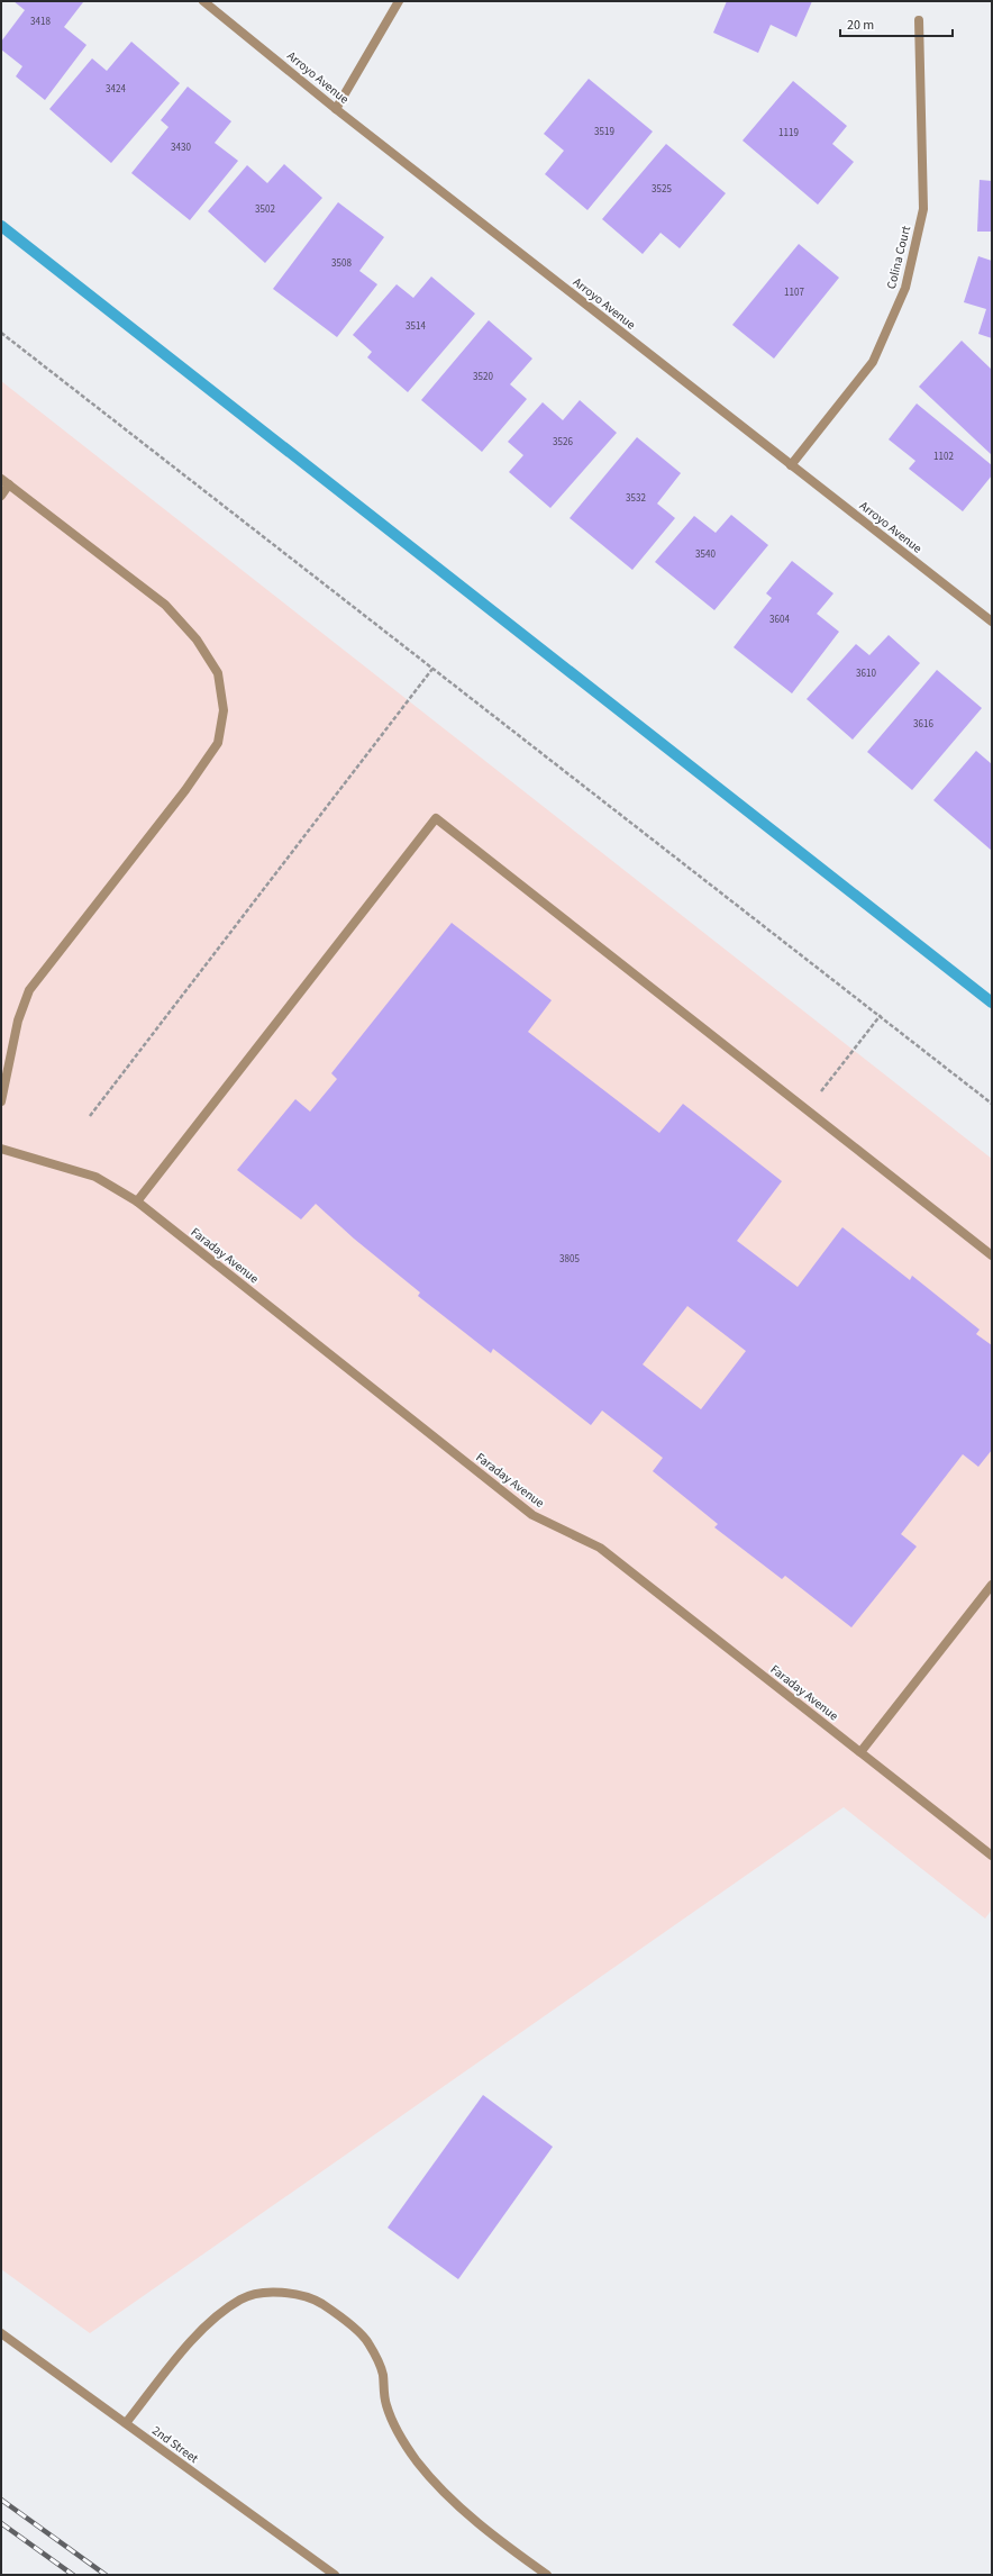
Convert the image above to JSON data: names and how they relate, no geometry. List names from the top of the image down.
{
  "streets": {
    "street": [
      "Arroyo Avenue",
      "Colina Court",
      "Faraday Avenue",
      "2nd Street"
    ]
  },
  "crossings": [
    ["Arroyo Avenue", "Colina Court"]
  ],
  "house_numbers": [
    "3418",
    "3424",
    "3519",
    "1119",
    "3430",
    "3525",
    "3502",
    "3508",
    "1107",
    "3514",
    "3520",
    "3526",
    "1102",
    "3532",
    "3540",
    "3604",
    "3610",
    "3616",
    "3805"
  ],
  "scale_bar": "20 m"
}
